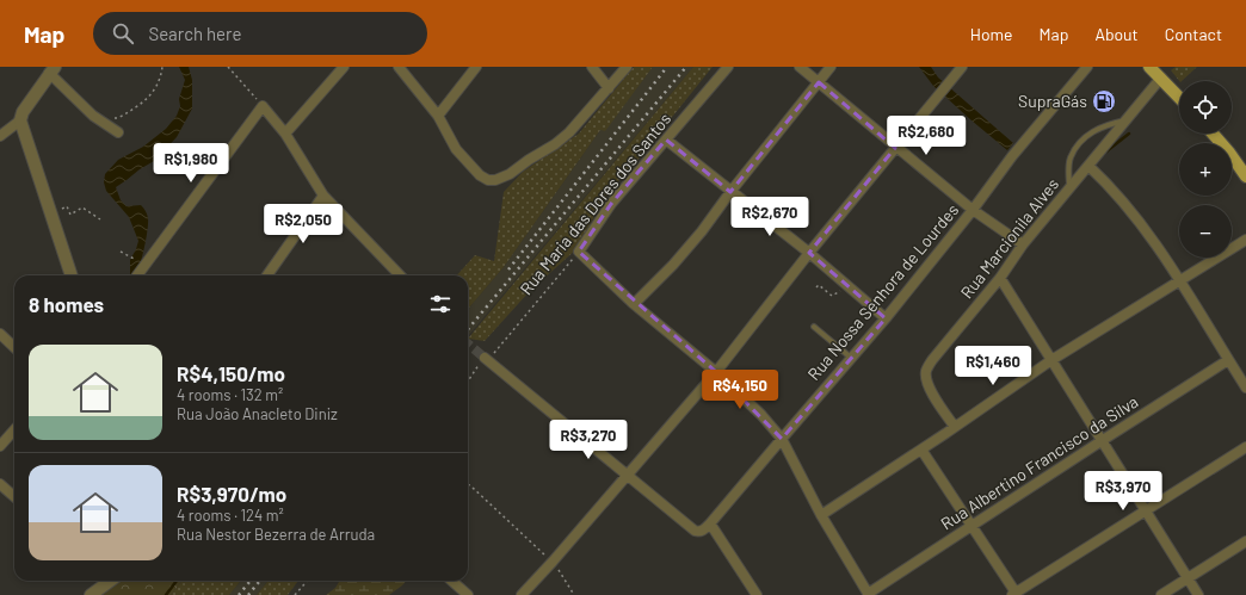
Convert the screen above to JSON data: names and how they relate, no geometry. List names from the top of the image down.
{
  "streets": {
    "street": [
      "Rua Maria das Dores dos Santos",
      "Rua Marcionila Alves",
      "Rua Nossa Senhora de Lourdes",
      "Rua Albertino Francisco da Silva"
    ]
  },
  "places": {
    "fuel station": ["SupraGás"]
  },
  "page": {
    "header": "Map",
    "search": "Search here",
    "nav": [
      "Home",
      "Map",
      "About",
      "Contact"
    ],
    "map_buttons": ["+", "−"],
    "price": [
      "R$2,680",
      "R$1,980",
      "R$2,670",
      "R$2,050",
      "R$1,460",
      "R$4,150",
      "R$3,270",
      "R$3,970"
    ],
    "heading": "8 homes",
    "list": [
      {
        "name": "R$4,150/mo",
        "note": "4 rooms · 132 m² · Rua João Anacleto Diniz"
      },
      {
        "name": "R$3,970/mo",
        "note": "4 rooms · 124 m² · Rua Nestor Bezerra de Arruda"
      }
    ]
  }
}
